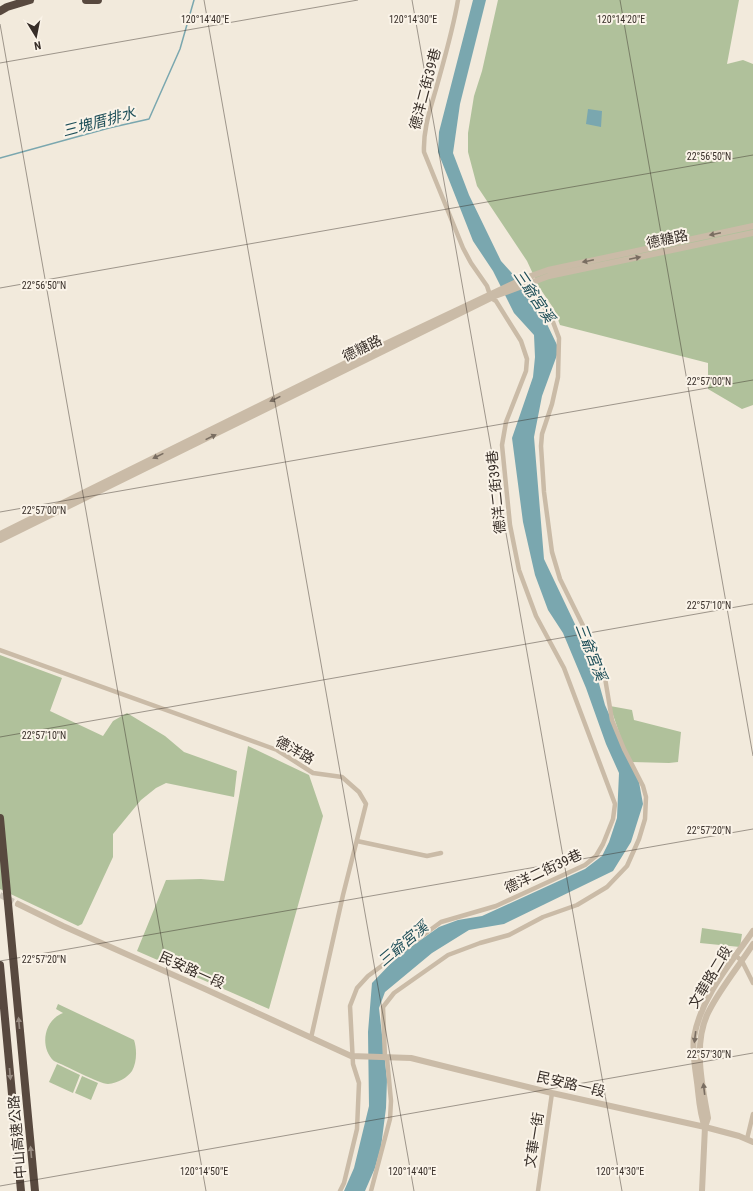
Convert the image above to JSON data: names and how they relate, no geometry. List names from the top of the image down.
{
  "streets": {
    "highway": ["中山高速公路"],
    "street": [
      "德洋二街39巷",
      "德糖路",
      "德洋路",
      "民安路一段",
      "文華路二段",
      "文華一街"
    ]
  },
  "crossings": [
    ["德洋二街39巷", "德糖路"],
    ["德洋二街39巷", "民安路一段"],
    ["德洋路", "民安路一段"],
    ["民安路一段", "文華路二段"],
    ["民安路一段", "文華一街"]
  ],
  "water": ["三塊厝排水", "三爺宮溪"],
  "north": "bottom",
  "coordinates": [
    "120°14'20\"E",
    "120°14'40\"E",
    "120°14'30\"E",
    "22°56'50\"N",
    "22°57'00\"N",
    "22°57'10\"N",
    "22°57'20\"N",
    "22°57'30\"N",
    "120°14'50\"E"
  ]
}
